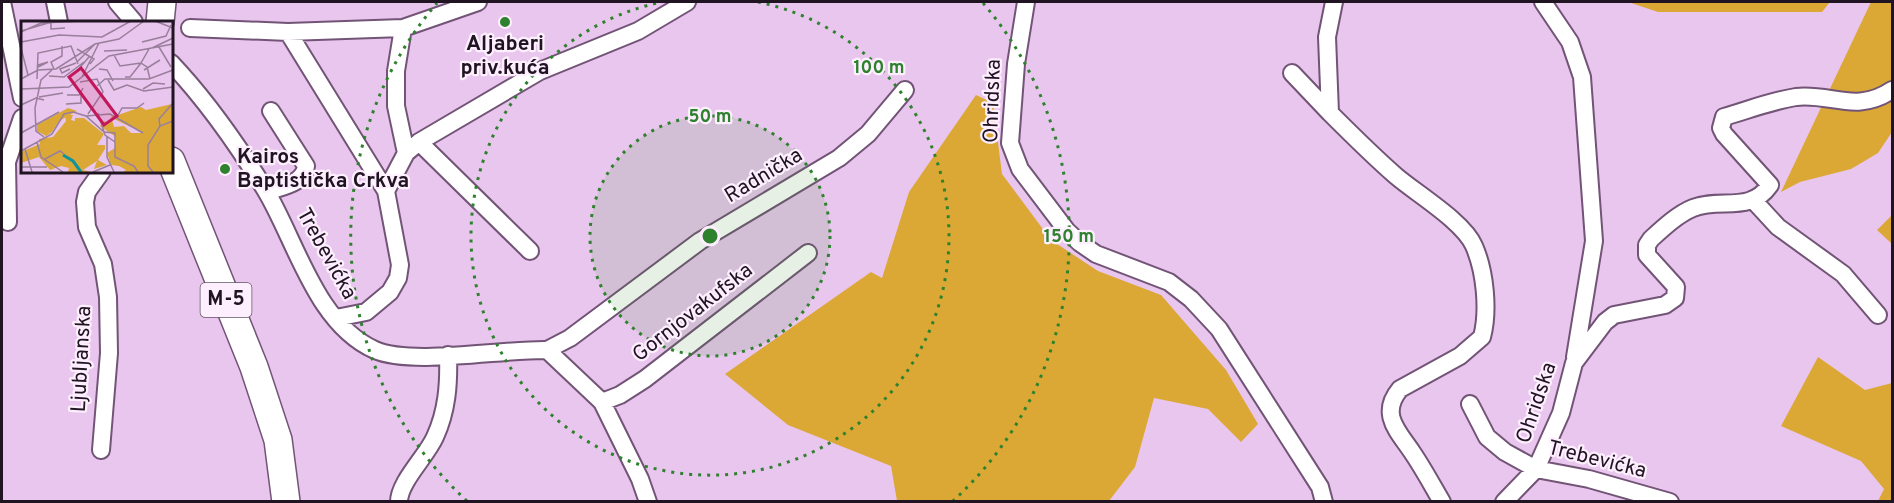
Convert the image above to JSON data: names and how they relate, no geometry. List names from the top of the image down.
{
  "streets": {
    "main road": ["M-5"],
    "street": [
      "Ohridska",
      "Radnička",
      "Trebevićka",
      "Gornjovakufska",
      "Ljubljanska"
    ]
  },
  "crossings": [
    ["Ohridska", "Trebevićka"]
  ],
  "places": ["Aljaberi priv.kuća", "Kairos Baptistička Crkva"],
  "rings": ["100 m", "50 m", "150 m"]
}
